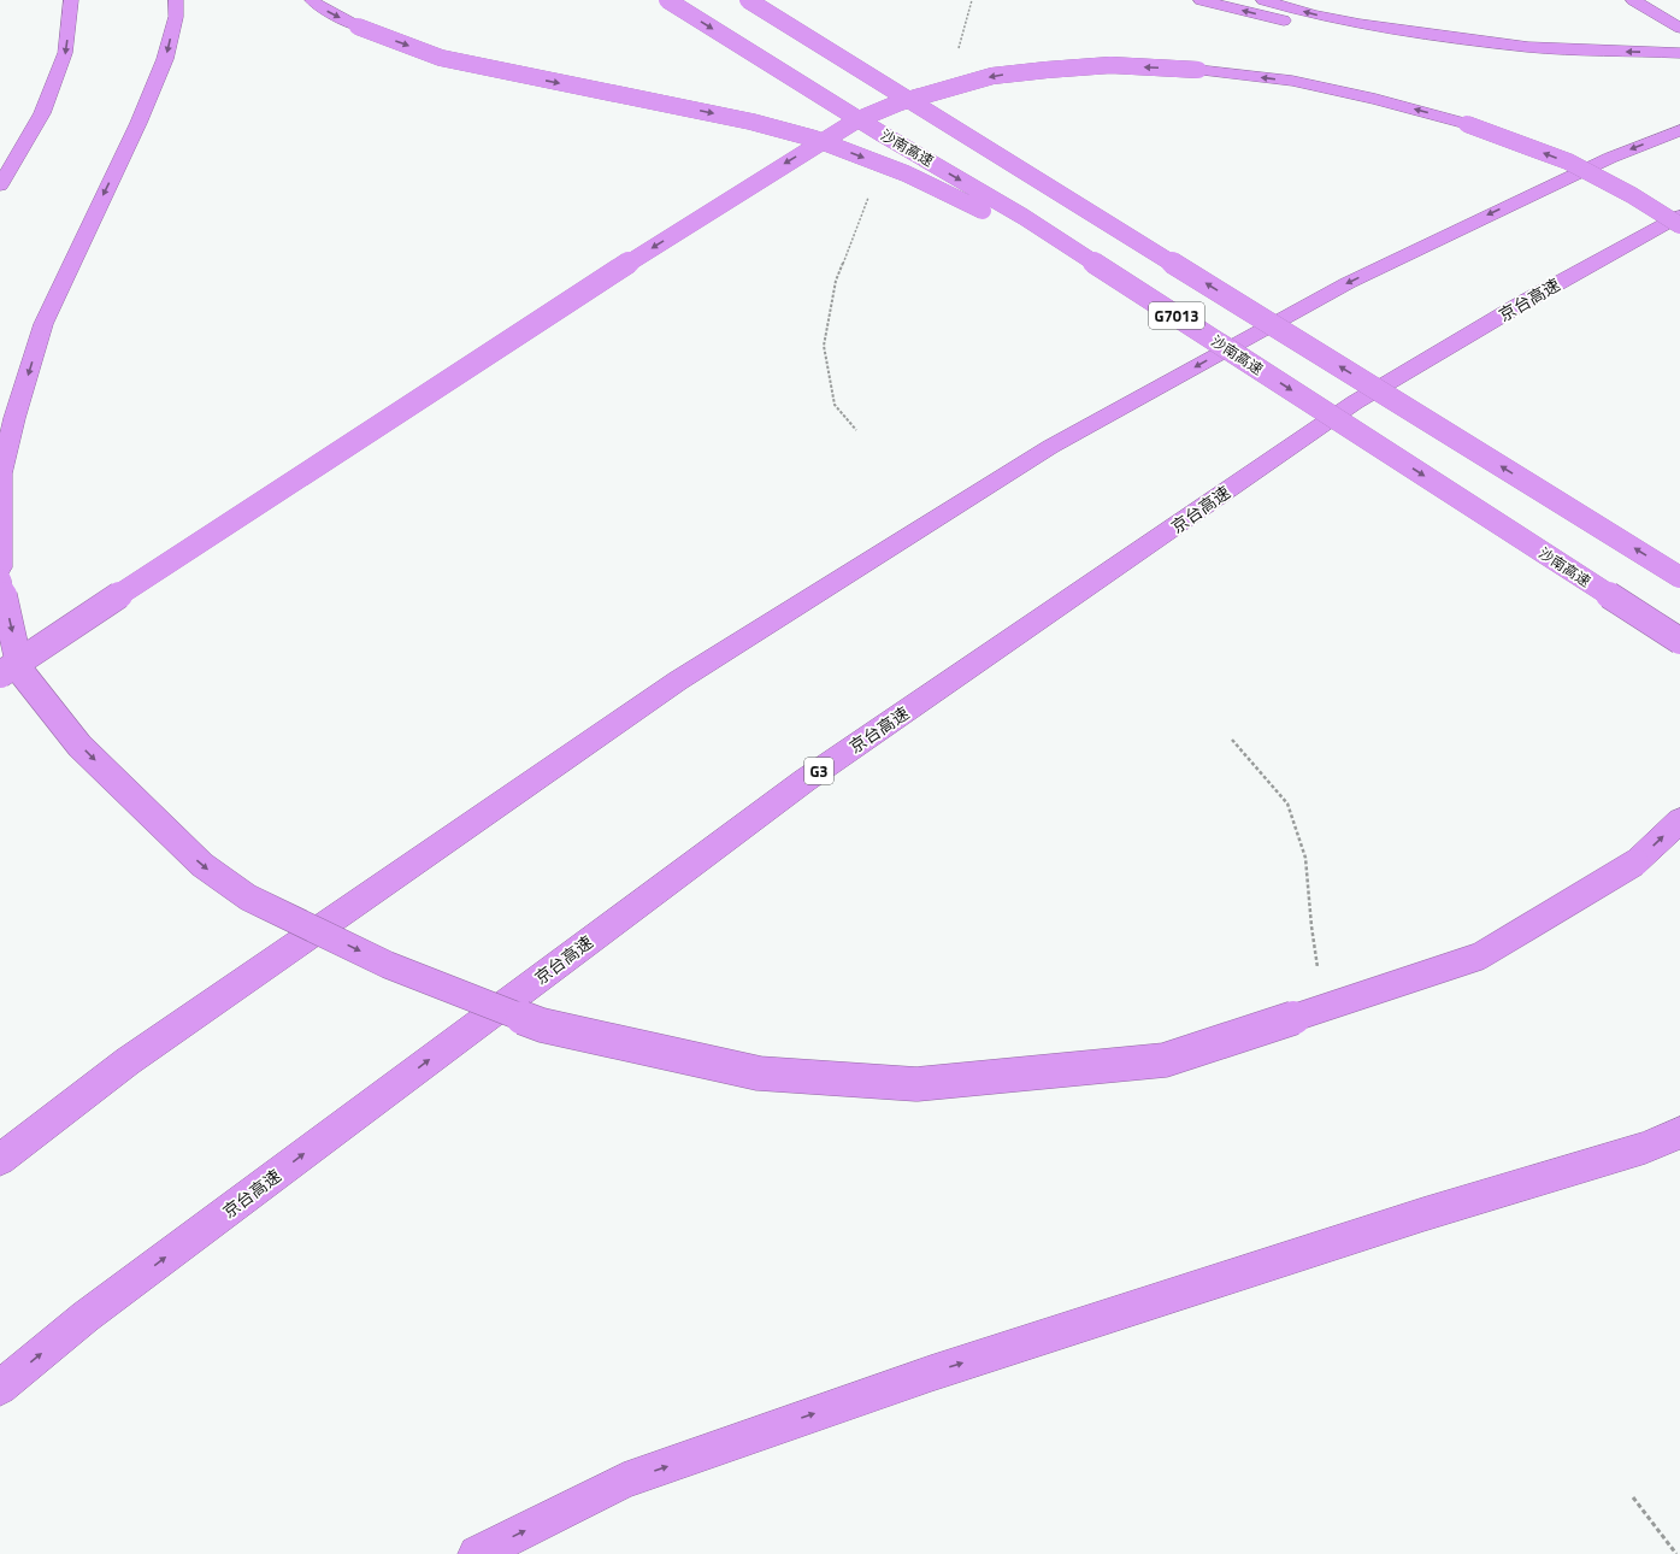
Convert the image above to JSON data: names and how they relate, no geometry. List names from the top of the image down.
{
  "streets": {
    "highway": [
      "沙南高速",
      "京台高速",
      "G7013",
      "G3"
    ]
  }
}
